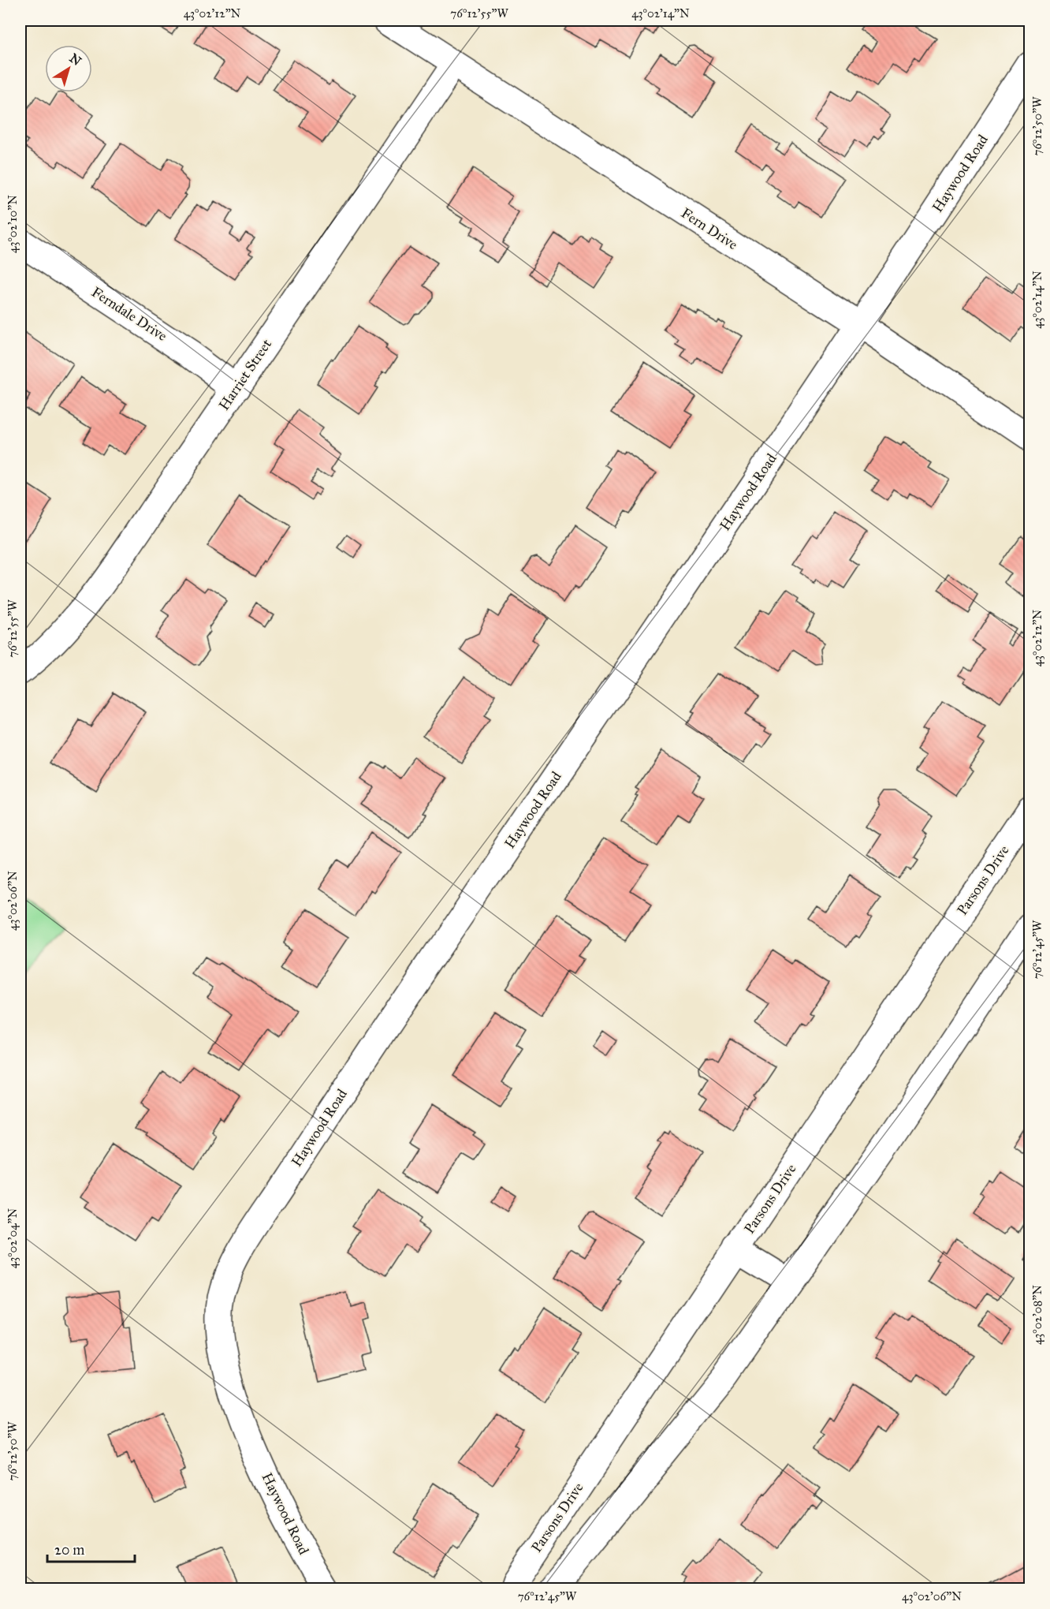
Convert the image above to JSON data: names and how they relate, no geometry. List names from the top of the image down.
{
  "streets": {
    "street": [
      "Haywood Road",
      "Fern Drive",
      "Ferndale Drive",
      "Harriet Street",
      "Parsons Drive"
    ]
  },
  "crossings": [
    ["Haywood Road", "Fern Drive"],
    ["Fern Drive", "Harriet Street"],
    ["Ferndale Drive", "Harriet Street"]
  ],
  "scale_bar": "20 m",
  "north": "top right",
  "coordinates": [
    "43°02'12\"N",
    "76°12'55\"W",
    "43°02'14\"N",
    "76°12'50\"W",
    "43°02'10\"N",
    "43°02'06\"N",
    "76°12'45\"W",
    "43°02'04\"N",
    "43°02'08\"N"
  ]
}
